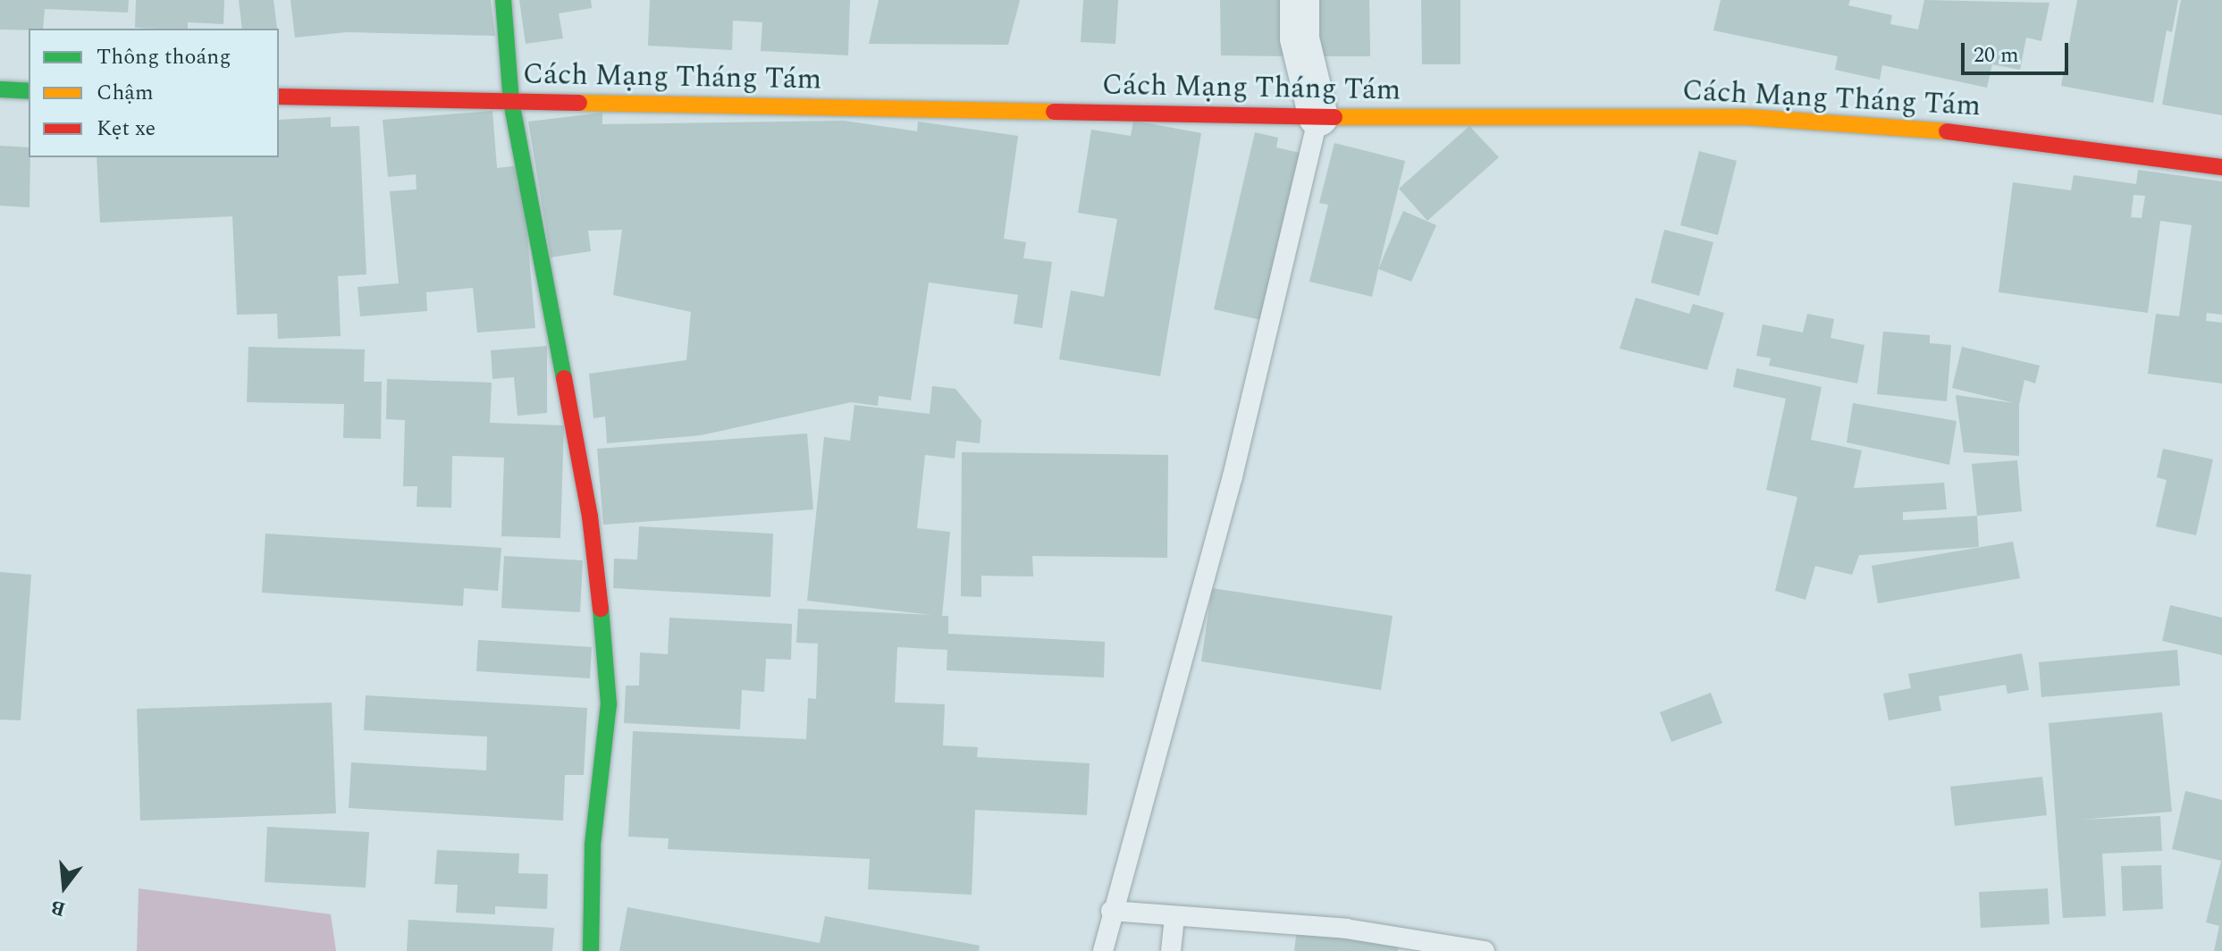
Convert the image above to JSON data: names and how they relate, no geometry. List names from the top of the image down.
{
  "streets": {
    "street": ["Cách Mạng Tháng Tám"]
  },
  "legend": ["Thông thoáng", "Chậm", "Kẹt xe"],
  "scale_bar": "20 m",
  "north": "bottom"
}
